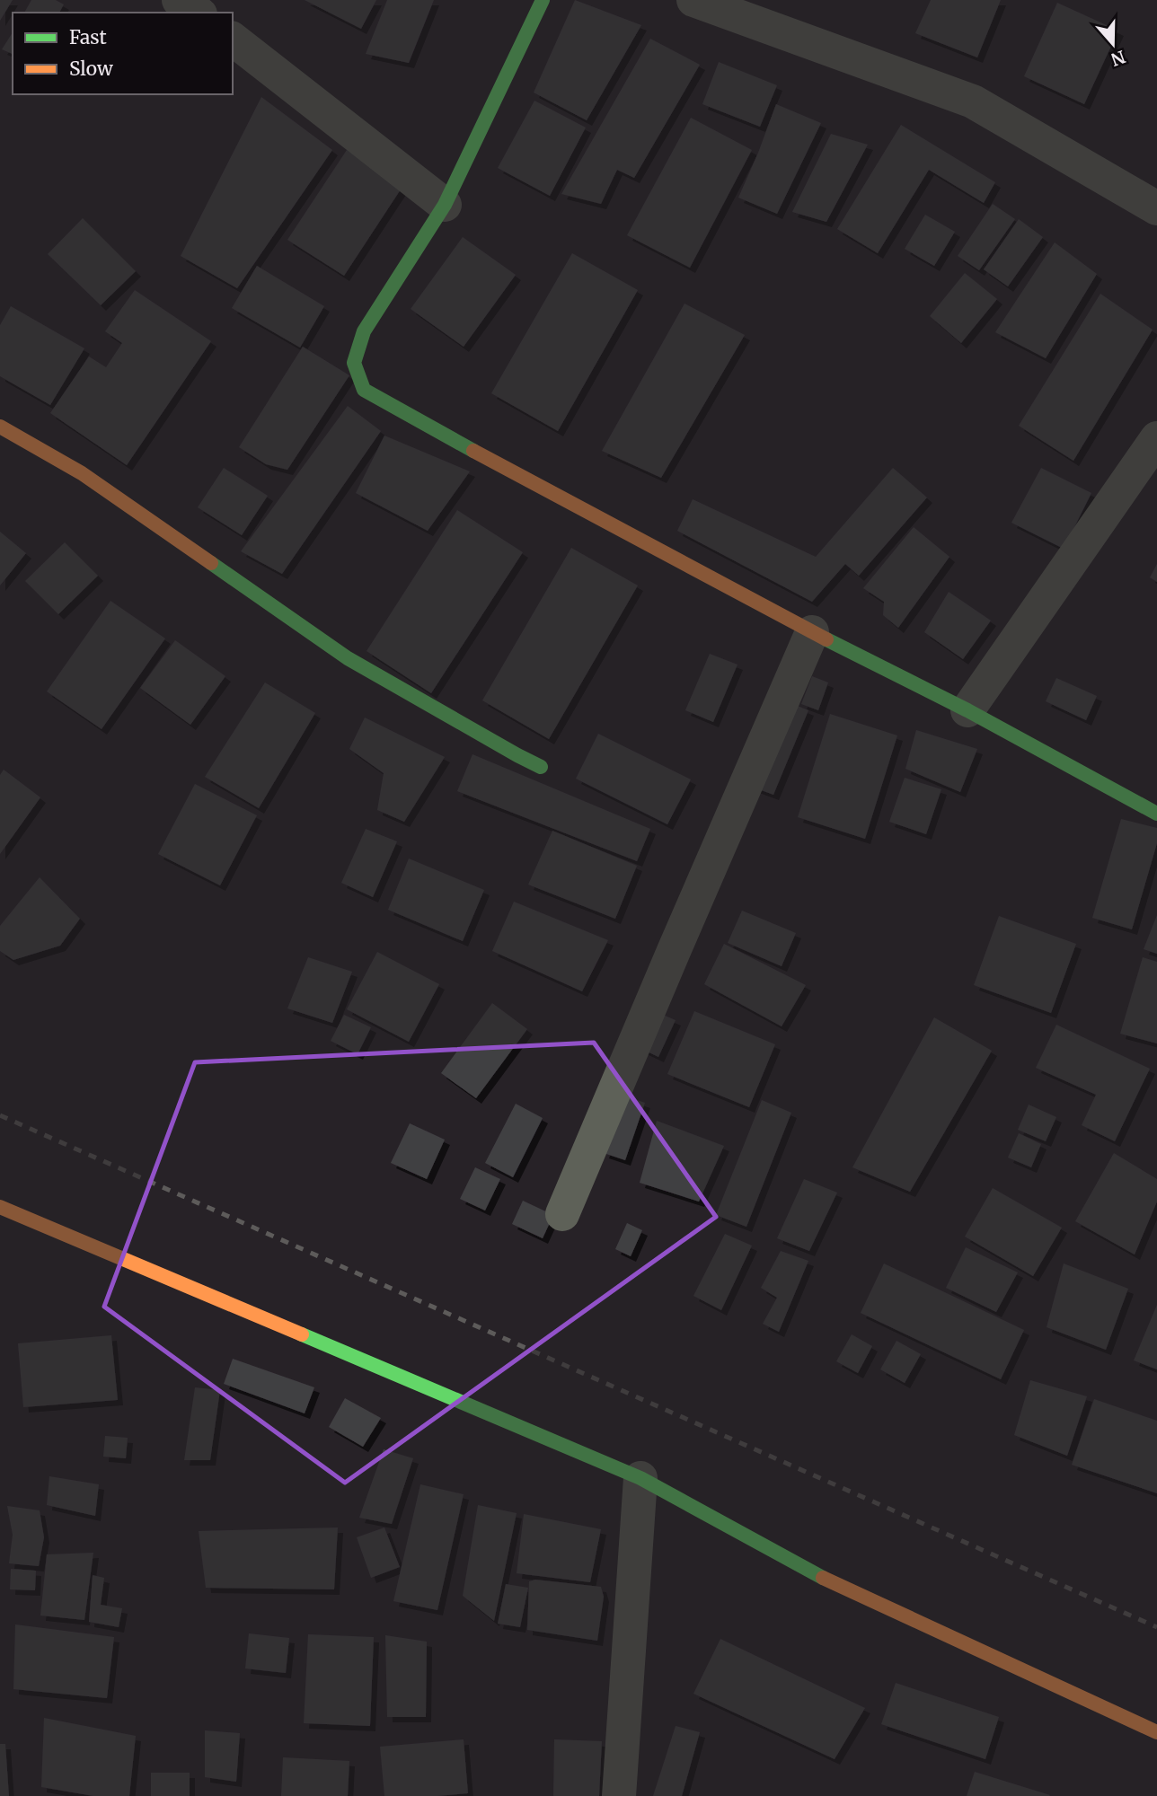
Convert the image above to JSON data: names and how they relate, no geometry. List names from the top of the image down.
{
  "legend": ["Fast", "Slow"],
  "north": "bottom"
}
